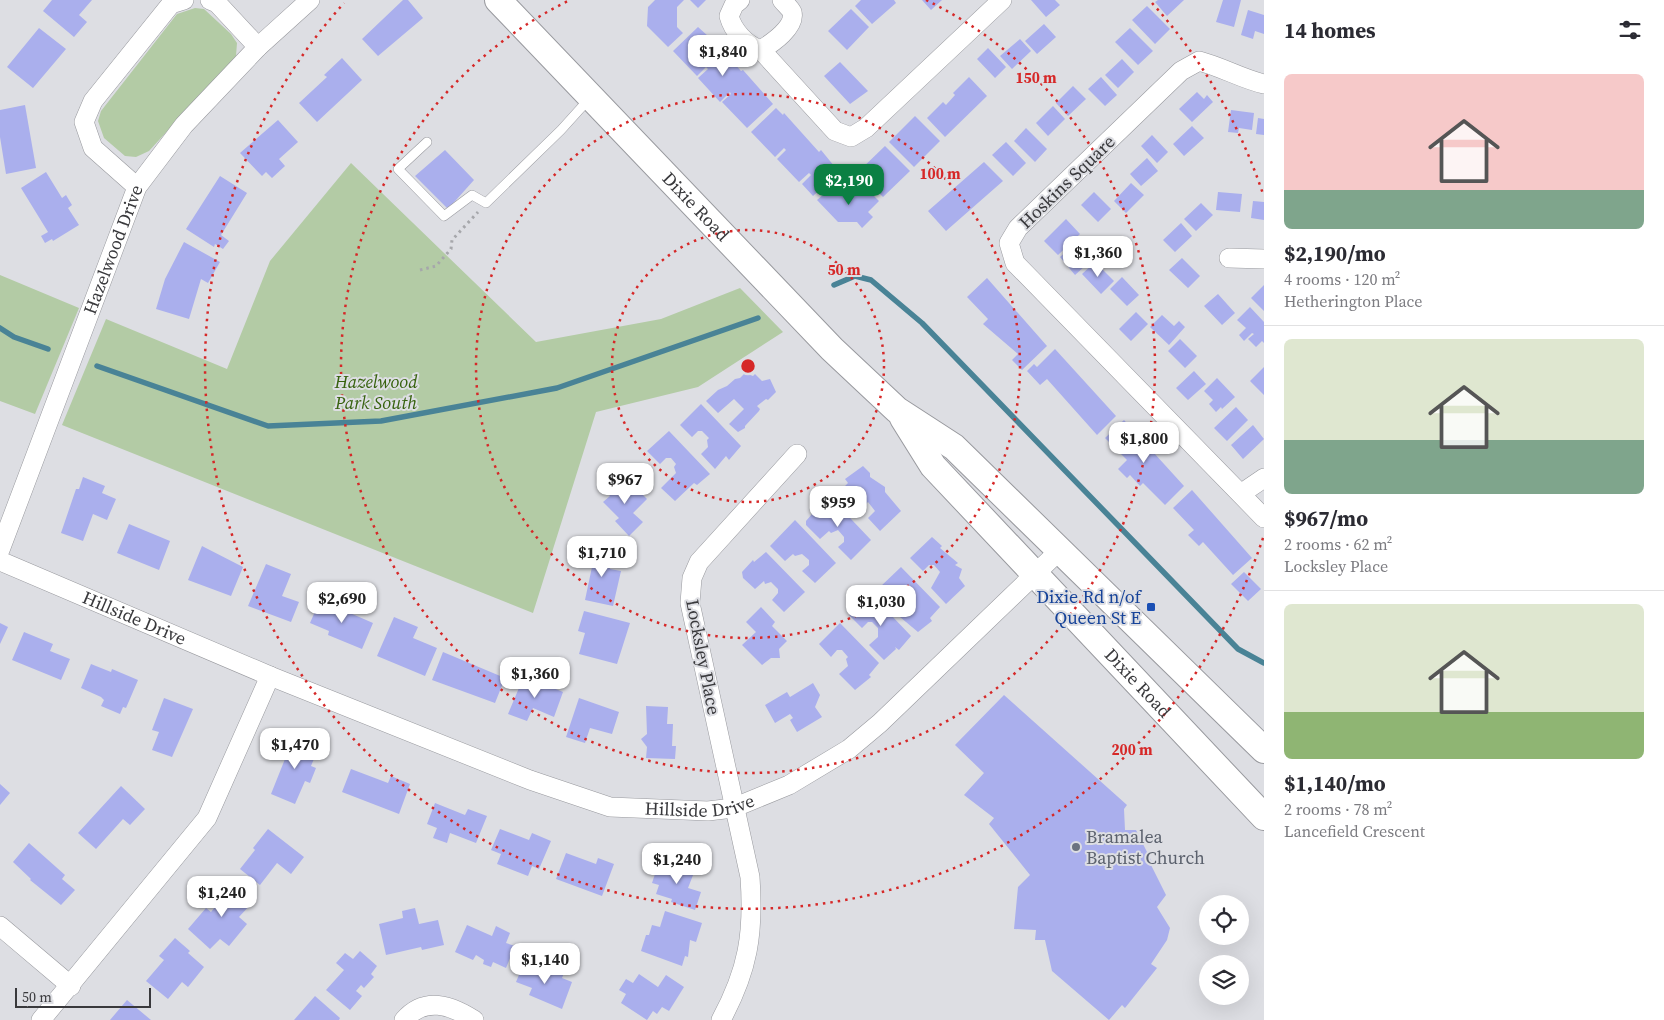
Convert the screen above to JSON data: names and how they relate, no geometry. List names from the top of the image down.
{
  "streets": {
    "main road": ["Dixie Road"],
    "street": [
      "Hoskins Square",
      "Hazelwood Drive",
      "Hillside Drive",
      "Locksley Place"
    ]
  },
  "crossings": [
    ["Dixie Road", "Hillside Drive"],
    ["Hillside Drive", "Locksley Place"]
  ],
  "parks": ["Hazelwood Park South"],
  "places": {
    "transit": ["Dixie Rd n/of Queen St E"],
    "other": ["Bramalea Baptist Church"]
  },
  "scale_bar": "50 m",
  "page": {
    "heading": "14 homes",
    "price": [
      "$1,840",
      "$2,190",
      "$1,360",
      "$1,800",
      "$967",
      "$959",
      "$1,710",
      "$2,690",
      "$1,030",
      "$1,360",
      "$1,470",
      "$1,240",
      "$1,240",
      "$1,140"
    ],
    "list": [
      {
        "name": "$2,190/mo",
        "note": "4 rooms · 120 m² · Hetherington Place"
      },
      {
        "name": "$967/mo",
        "note": "2 rooms · 62 m² · Locksley Place"
      },
      {
        "name": "$1,140/mo",
        "note": "2 rooms · 78 m² · Lancefield Crescent"
      }
    ],
    "scale": "50 m"
  },
  "rings": [
    "150 m",
    "100 m",
    "50 m",
    "200 m"
  ]
}
